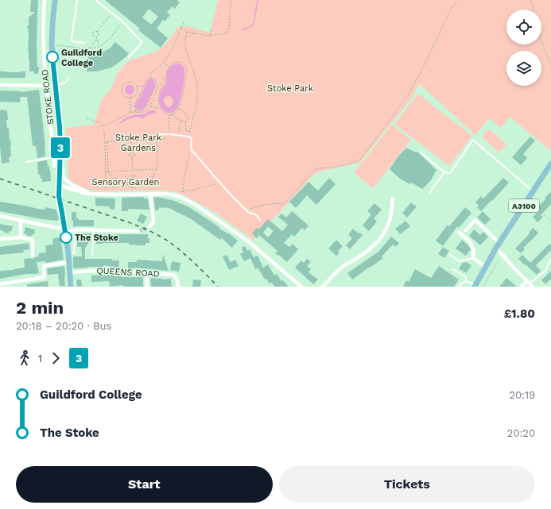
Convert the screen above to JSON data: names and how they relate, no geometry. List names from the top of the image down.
{
  "streets": {
    "main road": ["STOKE ROAD", "A3100"],
    "street": ["QUEENS ROAD"]
  },
  "crossings": [
    ["STOKE ROAD", "QUEENS ROAD"]
  ],
  "parks": ["Stoke Park", "Stoke Park Gardens", "Sensory Garden"],
  "places": ["Guildford College", "The Stoke"],
  "lines": ["bus line 3"],
  "page": {
    "on_map": "3",
    "heading": ["2 min", "20:18 – 20:20 · Bus", "£1.80"],
    "legs": ["1", "3"],
    "list": [
      {
        "name": "Guildford College",
        "value": "20:19"
      },
      {
        "name": "The Stoke",
        "value": "20:20"
      }
    ],
    "buttons": ["Start", "Tickets"]
  }
}
